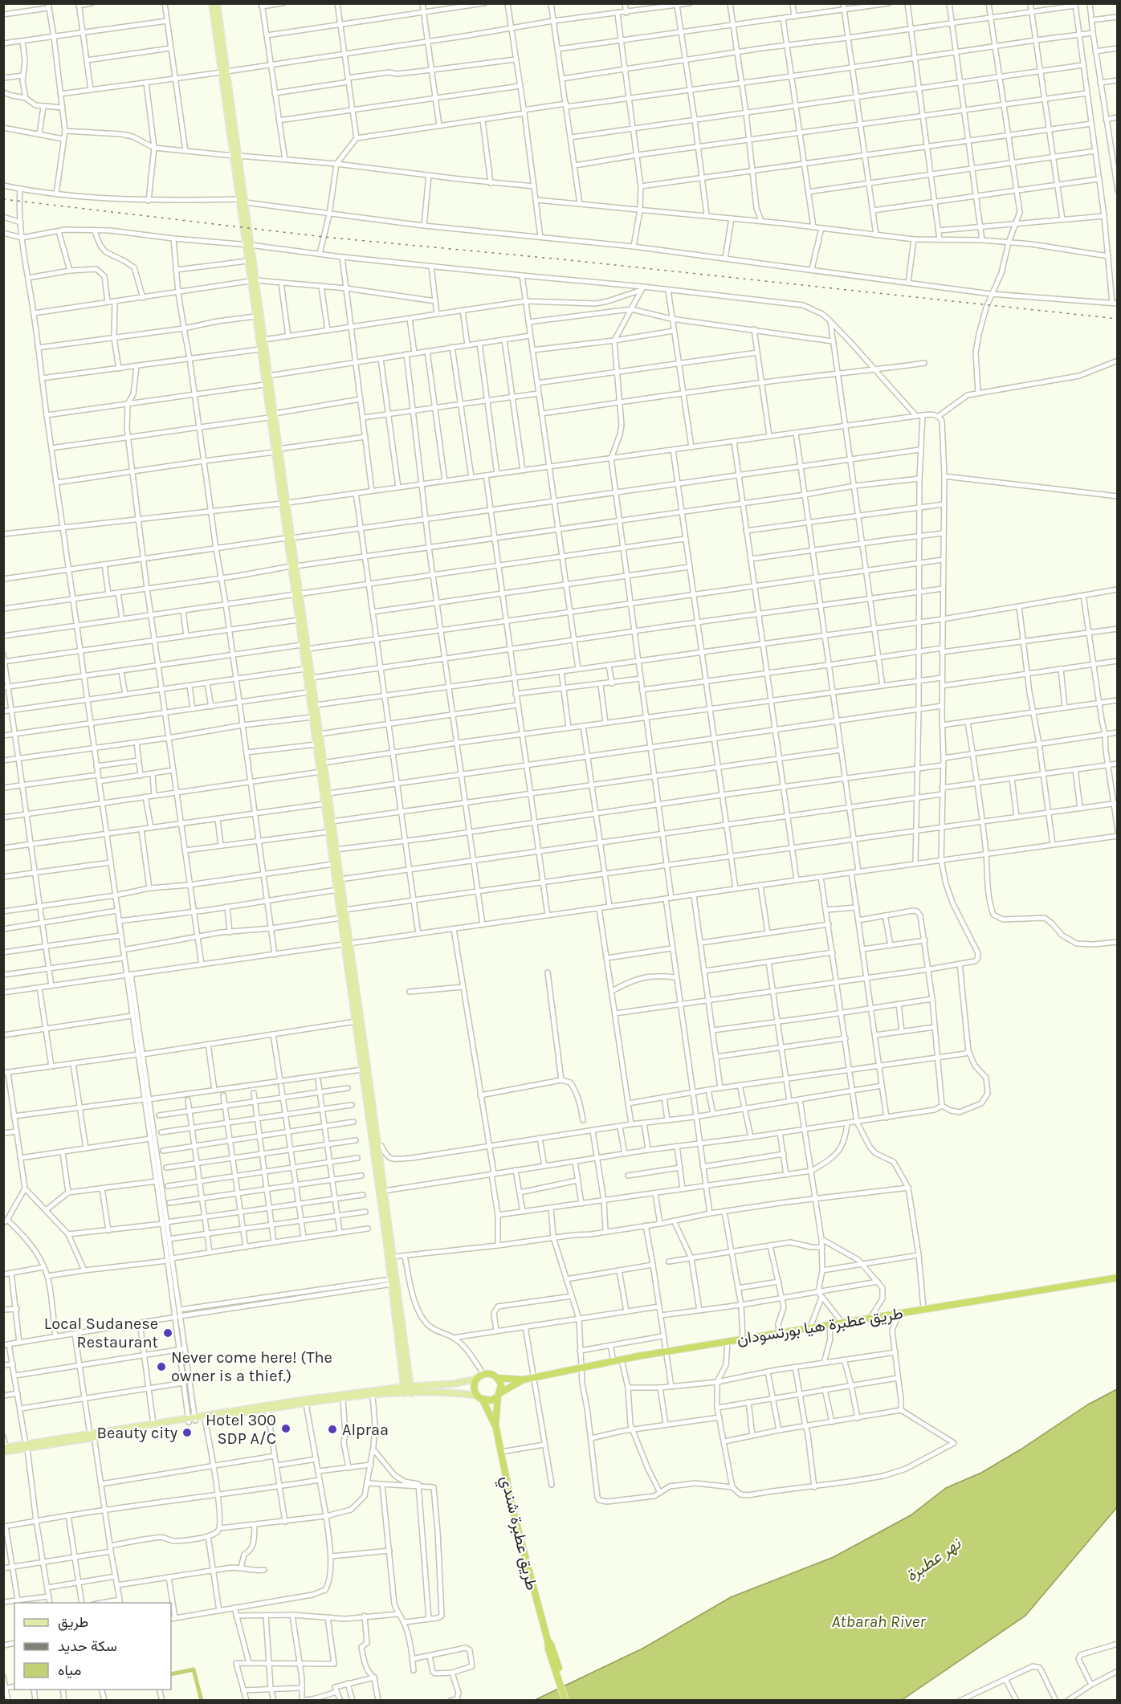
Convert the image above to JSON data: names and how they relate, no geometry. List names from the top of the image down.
{
  "streets": {
    "highway": ["طريق عطبرة هيا بورتسودان", "طريق عطبرة شندي"]
  },
  "water": ["نهر عطبرة", "Atbarah River"],
  "places": [
    "Local Sudanese Restaurant",
    "Never come here! (The owner is a thief.)",
    "Hotel 300 SDP A/C",
    "Alpraa",
    "Beauty city"
  ],
  "legend": ["طريق", "سكة حديد", "مياه"]
}
